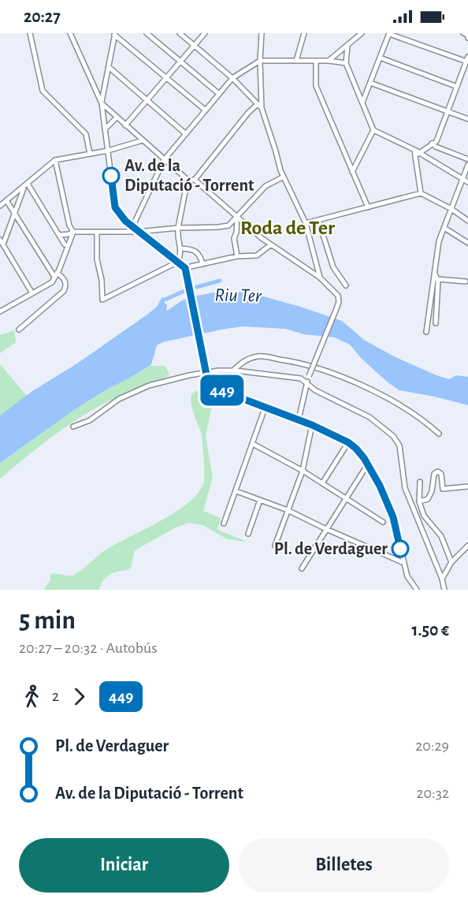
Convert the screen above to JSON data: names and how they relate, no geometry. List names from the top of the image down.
{
  "districts": ["Roda de Ter"],
  "water": ["Riu Ter"],
  "places": ["Av. de la Diputació - Torrent", "Pl. de Verdaguer"],
  "lines": ["bus line 449"],
  "page": {
    "status": "20:27",
    "on_map": "449",
    "heading": ["5 min", "20:27 – 20:32 · Autobús", "1.50 €"],
    "legs": ["2", "449"],
    "list": [
      {
        "name": "Pl. de Verdaguer",
        "value": "20:29"
      },
      {
        "name": "Av. de la Diputació - Torrent",
        "value": "20:32"
      }
    ],
    "buttons": ["Iniciar", "Billetes"]
  }
}
